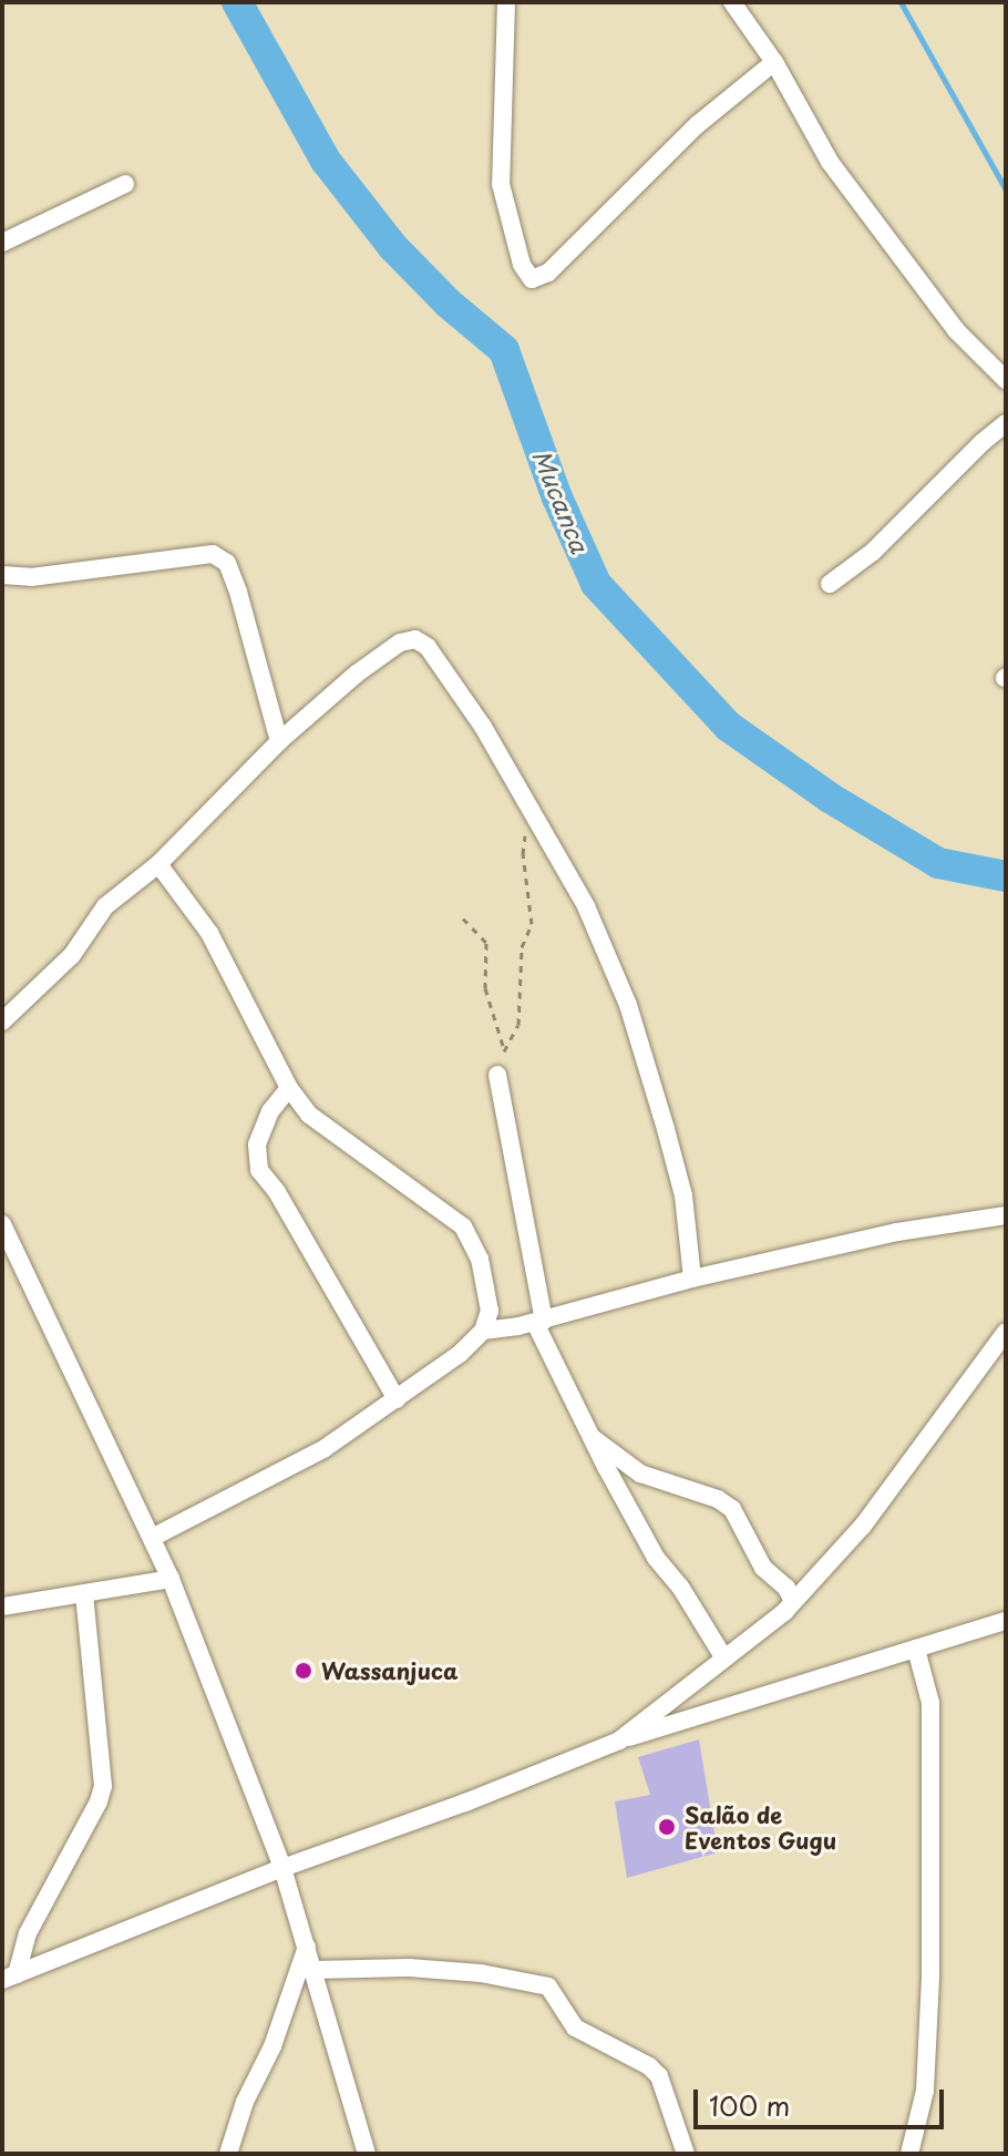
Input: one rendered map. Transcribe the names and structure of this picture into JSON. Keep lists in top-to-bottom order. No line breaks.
{"water":["Mucanca"],"places":["Wassanjuca","Salão de Eventos Gugu"],"scale_bar":"100 m"}
